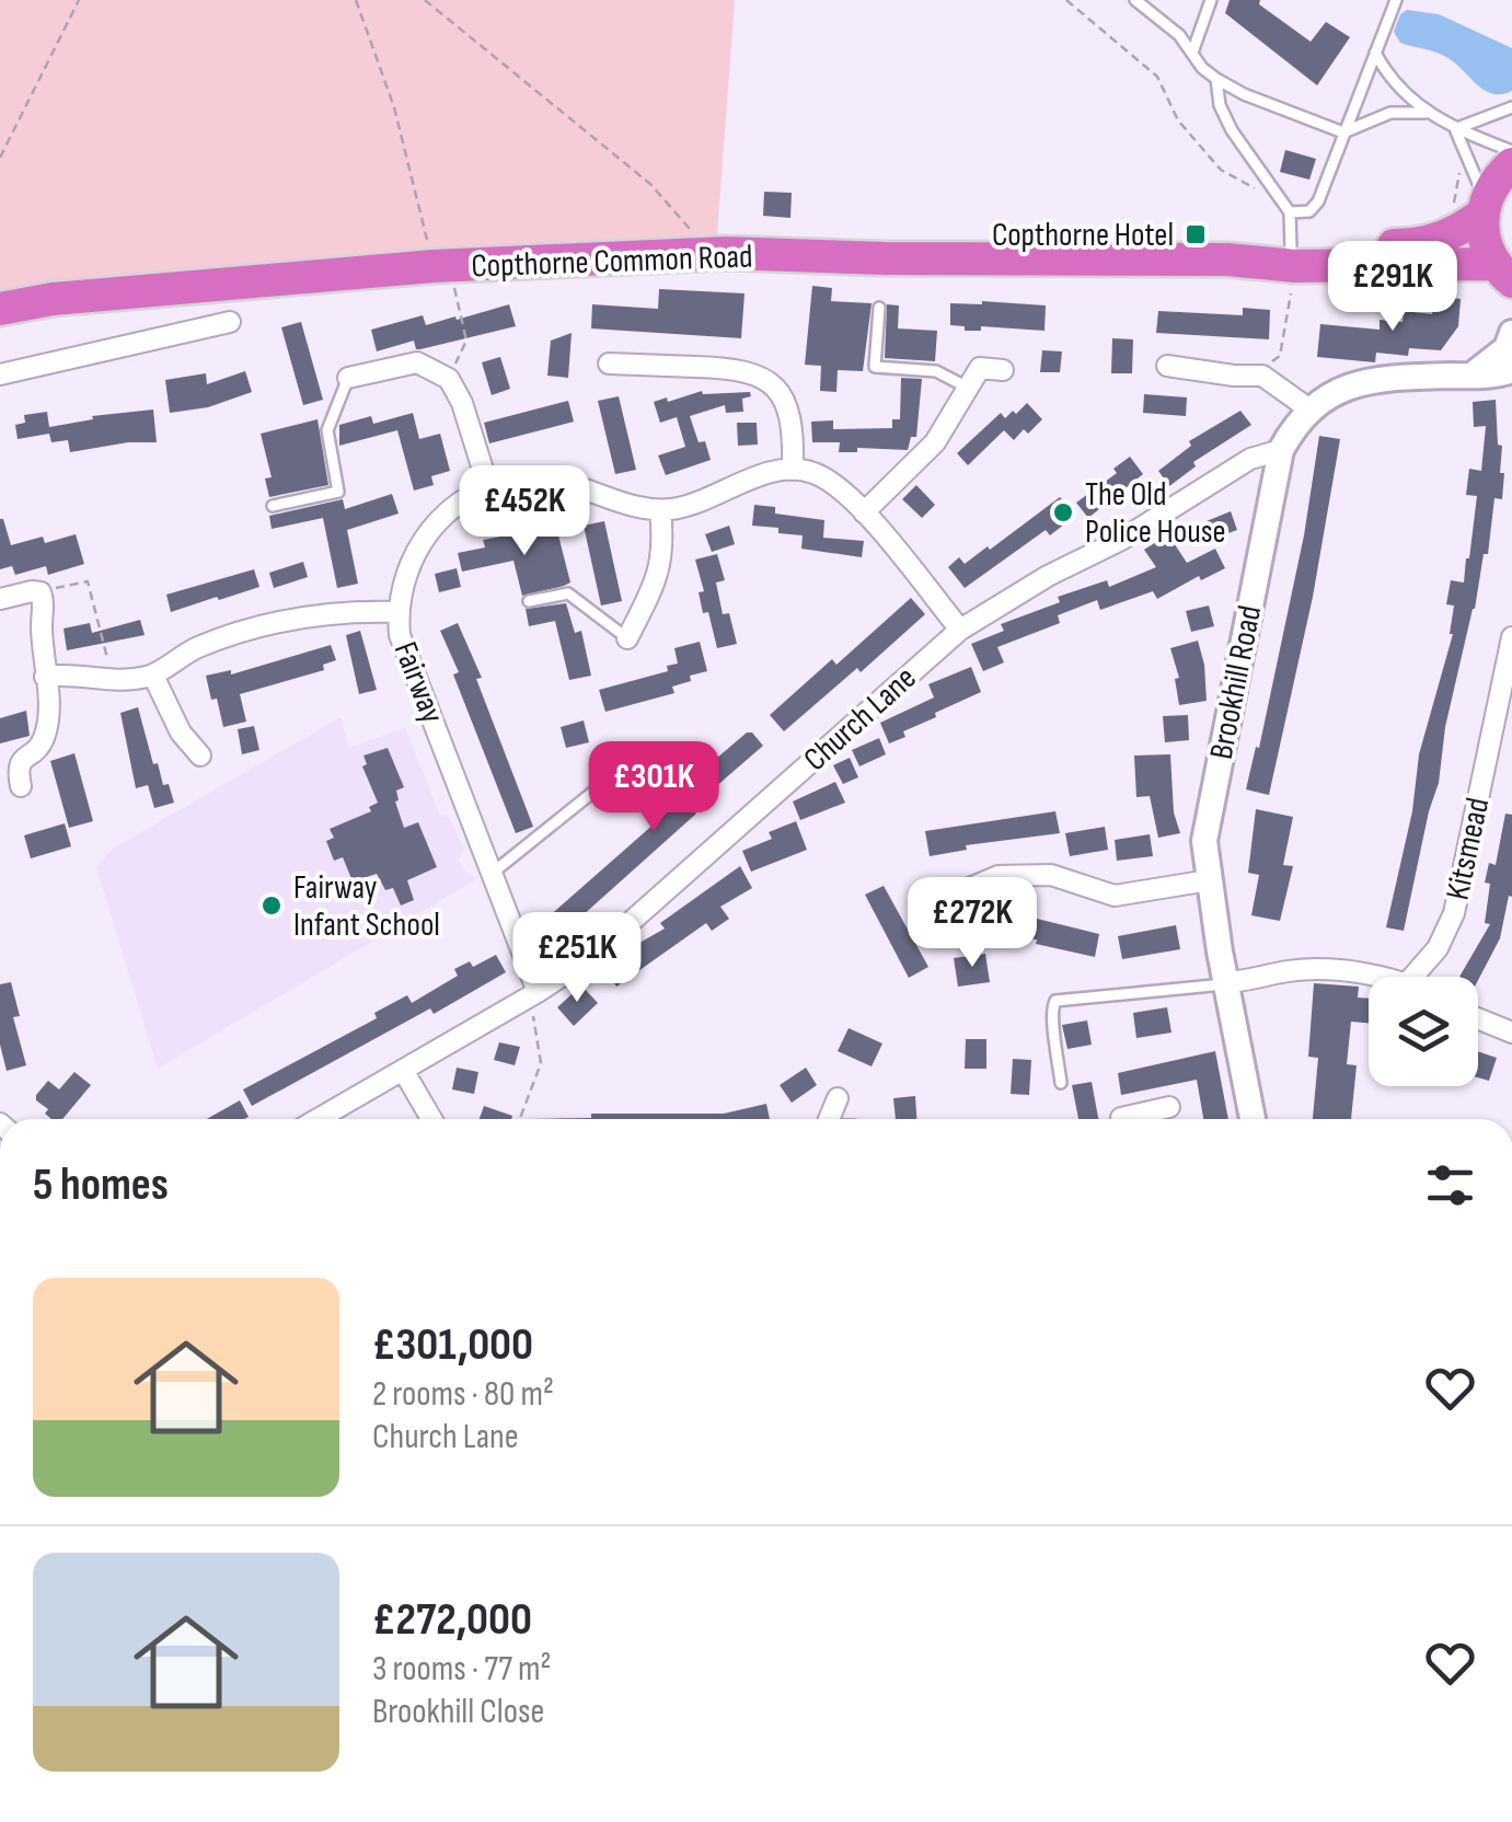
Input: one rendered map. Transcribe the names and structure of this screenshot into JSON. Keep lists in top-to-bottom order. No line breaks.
{"streets":{"highway":["Copthorne Common Road"],"street":["Fairway","Brookhill Road","Church Lane","Kitsmead"]},"crossings":[["Fairway","Church Lane"],["Brookhill Road","Church Lane"]],"places":{"transit":["Copthorne Hotel"],"other":["The Old Police House","Fairway Infant School"]},"page":{"price":["£291K","£452K","£301K","£272K","£251K"],"heading":"5 homes","list":[{"name":"£301,000","note":"2 rooms · 80 m² · Church Lane"},{"name":"£272,000","note":"3 rooms · 77 m² · Brookhill Close"}]}}
